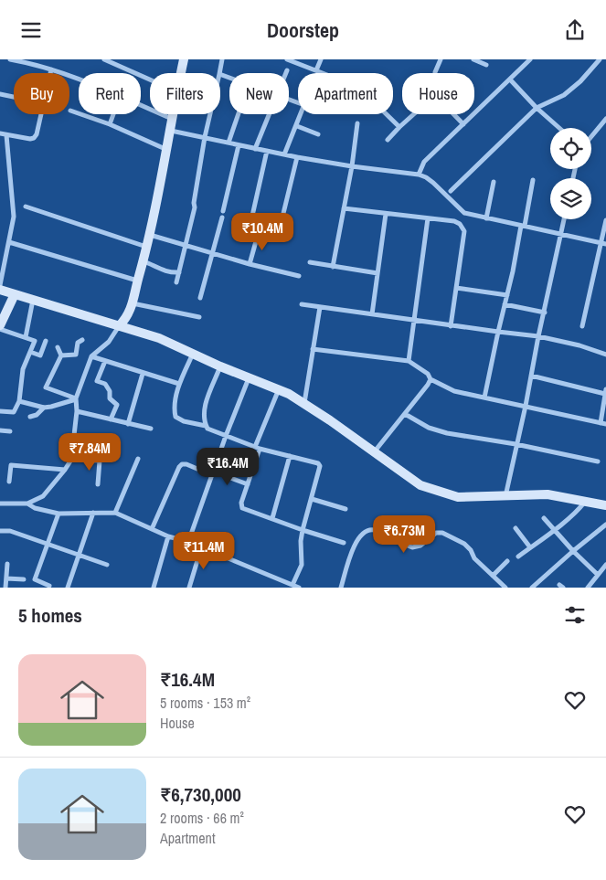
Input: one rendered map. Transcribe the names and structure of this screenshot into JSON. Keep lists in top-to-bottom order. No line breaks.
{"page":{"header":"Doorstep","chip":["Buy","Rent","Filters","New","Apartment","House"],"price":["₹10.4M","₹7.84M","₹16.4M","₹6.73M","₹11.4M"],"heading":"5 homes","list":[{"name":"₹16.4M","note":"5 rooms · 153 m² · House"},{"name":"₹6,730,000","note":"2 rooms · 66 m² · Apartment"}]}}
